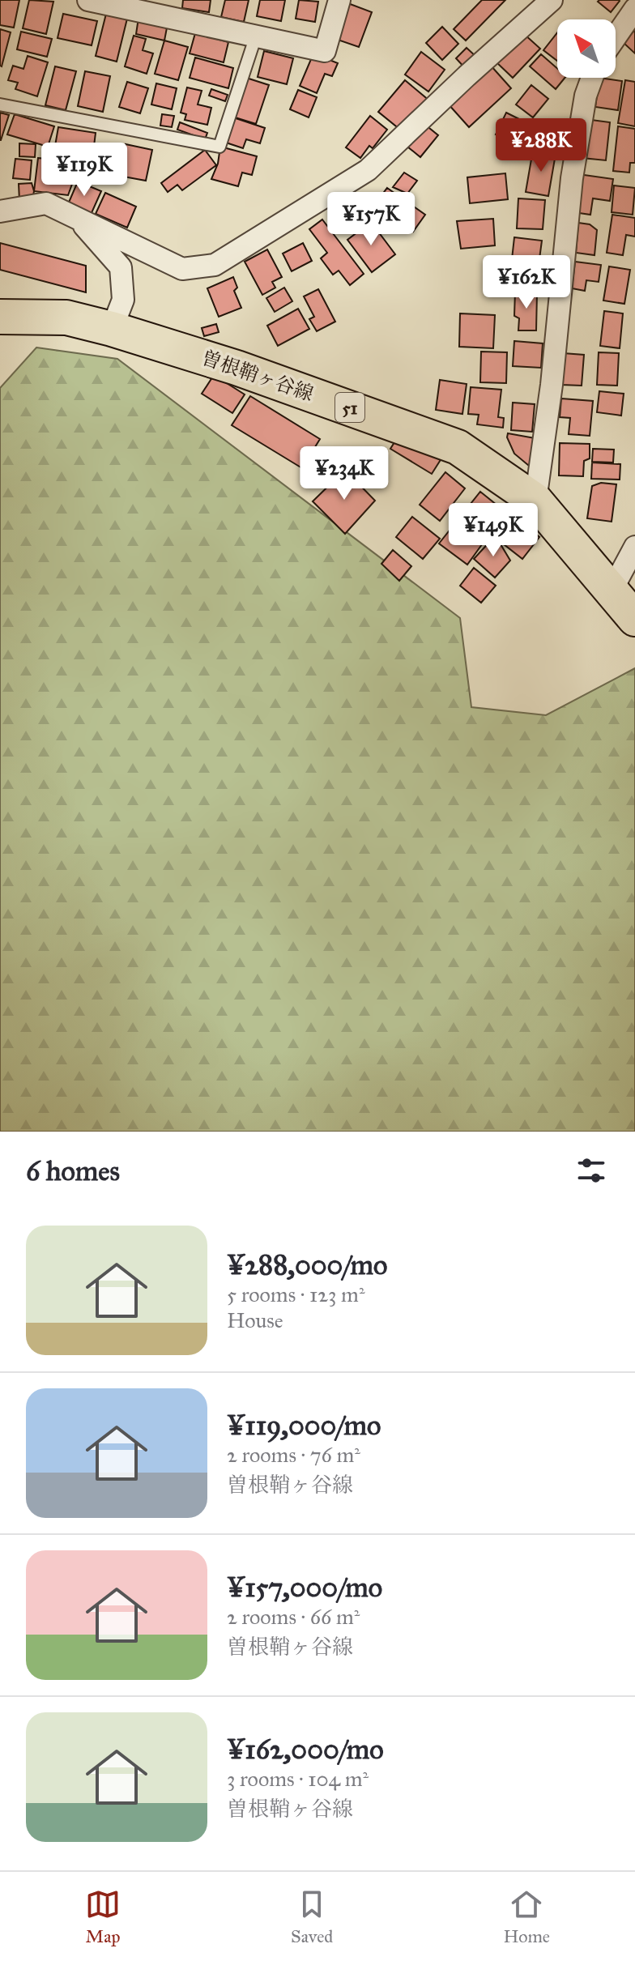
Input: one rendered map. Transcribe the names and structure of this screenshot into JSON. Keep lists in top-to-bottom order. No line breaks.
{"streets":{"main road":["曽根鞘ヶ谷線","51"]},"north":"top left","page":{"price":["¥288K","¥119K","¥157K","¥162K","¥234K","¥149K"],"heading":"6 homes","list":[{"name":"¥288,000/mo","note":"5 rooms · 123 m² · House"},{"name":"¥119,000/mo","note":"2 rooms · 76 m² · 曽根鞘ヶ谷線"},{"name":"¥157,000/mo","note":"2 rooms · 66 m² · 曽根鞘ヶ谷線"},{"name":"¥162,000/mo","note":"3 rooms · 104 m² · 曽根鞘ヶ谷線"}],"tabs":["Map","Saved","Home"]}}
